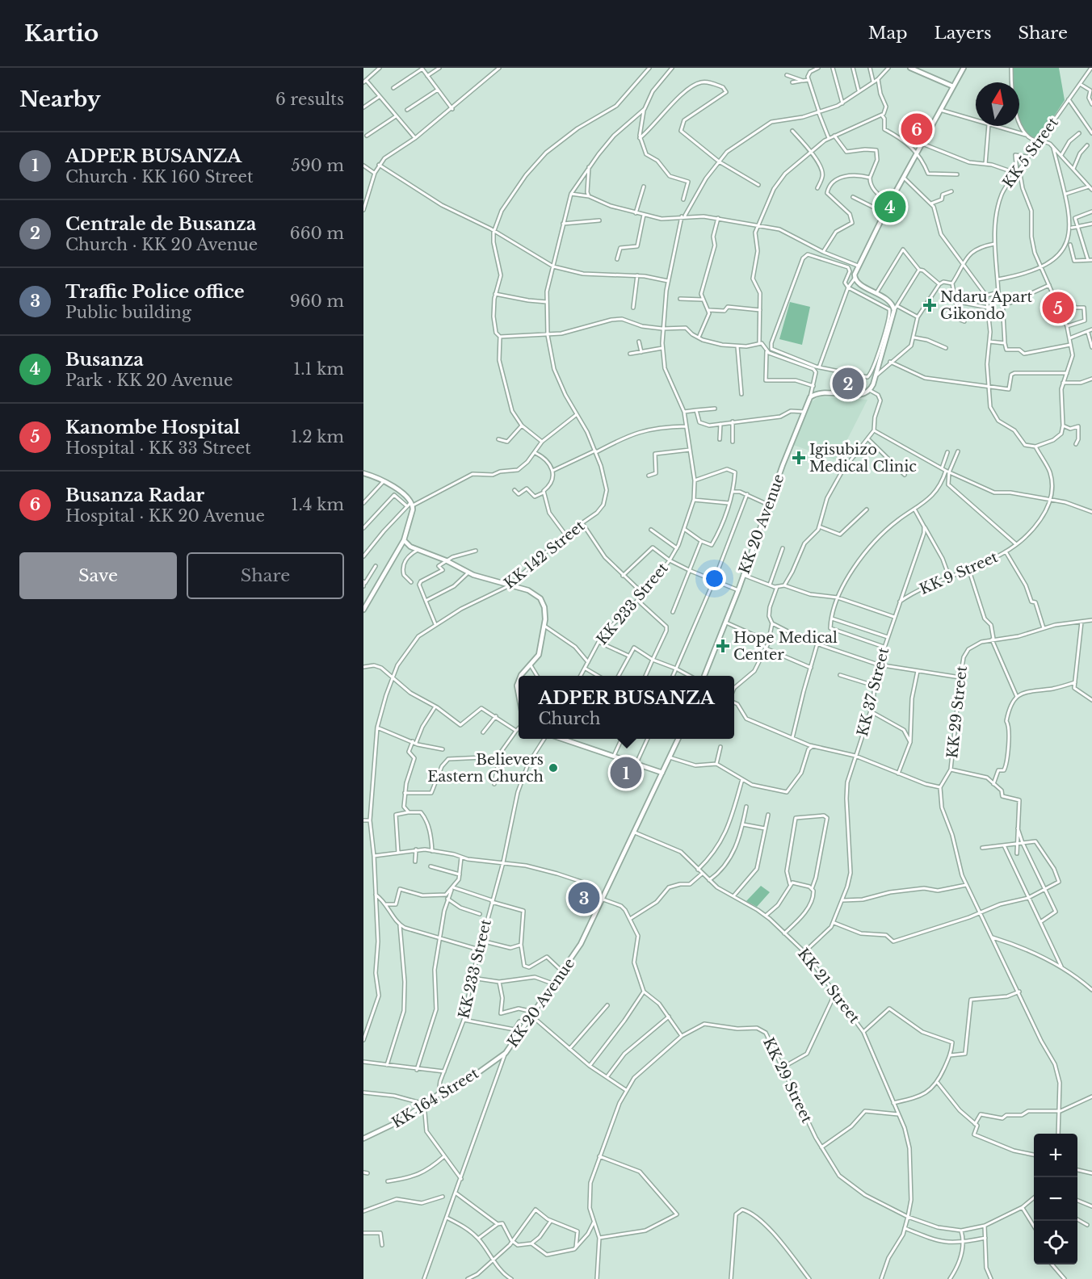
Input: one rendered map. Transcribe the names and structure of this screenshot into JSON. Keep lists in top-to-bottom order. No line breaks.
{"streets":{"main road":["KK 20 Avenue","KK 164 Street"],"street":["KK 5 Street","KK 142 Street","KK 9 Street","KK 233 Street","KK 37 Street","KK 29 Street","KK 21 Street"]},"crossings":[["KK 20 Avenue","KK 21 Street"],["KK 20 Avenue","KK 164 Street"],["KK 9 Street","KK 37 Street"],["KK 233 Street","KK 164 Street"],["KK 37 Street","KK 21 Street"],["KK 29 Street","KK 21 Street"]],"places":{"health":["Ndaru Apart Gikondo","Igisubizo Medical Clinic","Hope Medical Center"],"other":["Believers Eastern Church"]},"north":"top","page":{"header":"Kartio","nav":["Map","Layers","Share"],"heading":["Nearby","6 results"],"pins":["6","4","5","2","1","3"],"list":[{"mark":"1","name":"ADPER BUSANZA","note":"Church · KK 160 Street","value":"590 m"},{"mark":"2","name":"Centrale de Busanza","note":"Church · KK 20 Avenue","value":"660 m"},{"mark":"3","name":"Traffic Police office","note":"Public building","value":"960 m"},{"mark":"4","name":"Busanza","note":"Park · KK 20 Avenue","value":"1.1 km"},{"mark":"5","name":"Kanombe Hospital","note":"Hospital · KK 33 Street","value":"1.2 km"},{"mark":"6","name":"Busanza Radar","note":"Hospital · KK 20 Avenue","value":"1.4 km"}],"buttons":["Save","Share"],"popup":["ADPER BUSANZA","Church"],"map_buttons":["+","−"]}}
